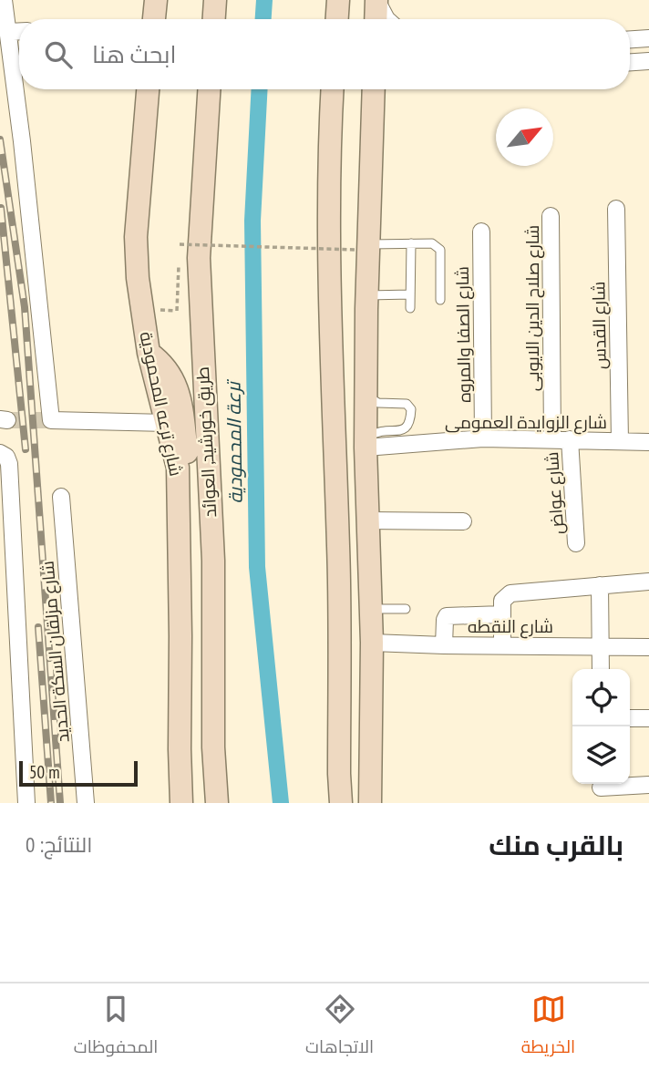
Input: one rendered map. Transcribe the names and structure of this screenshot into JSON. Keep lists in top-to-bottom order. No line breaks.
{"streets":{"main road":["شارع ترعه المحمودية","طريق خورشيد, العوائد"],"street":["شارع صلاح الدين الايوبى","شارع القدس","شارع الصفا والمروه","شارع الزوايدة العمومى","شارع عواض","شارع النقطه","شارع مزلقان السكة الحديد"]},"crossings":[["شارع صلاح الدين الايوبى","شارع الزوايدة العمومى"],["شارع القدس","شارع الزوايدة العمومى"],["شارع الصفا والمروه","شارع الزوايدة العمومى"],["شارع الزوايدة العمومى","شارع عواض"]],"water":["ترعة المحمودية"],"scale_bar":"50 m","north":"top right","page":{"search":"ابحث هنا","scale":"50 m","heading":["بالقرب منك","النتائج: 0"],"nav":["الخريطة","الاتجاهات","المحفوظات"]}}
